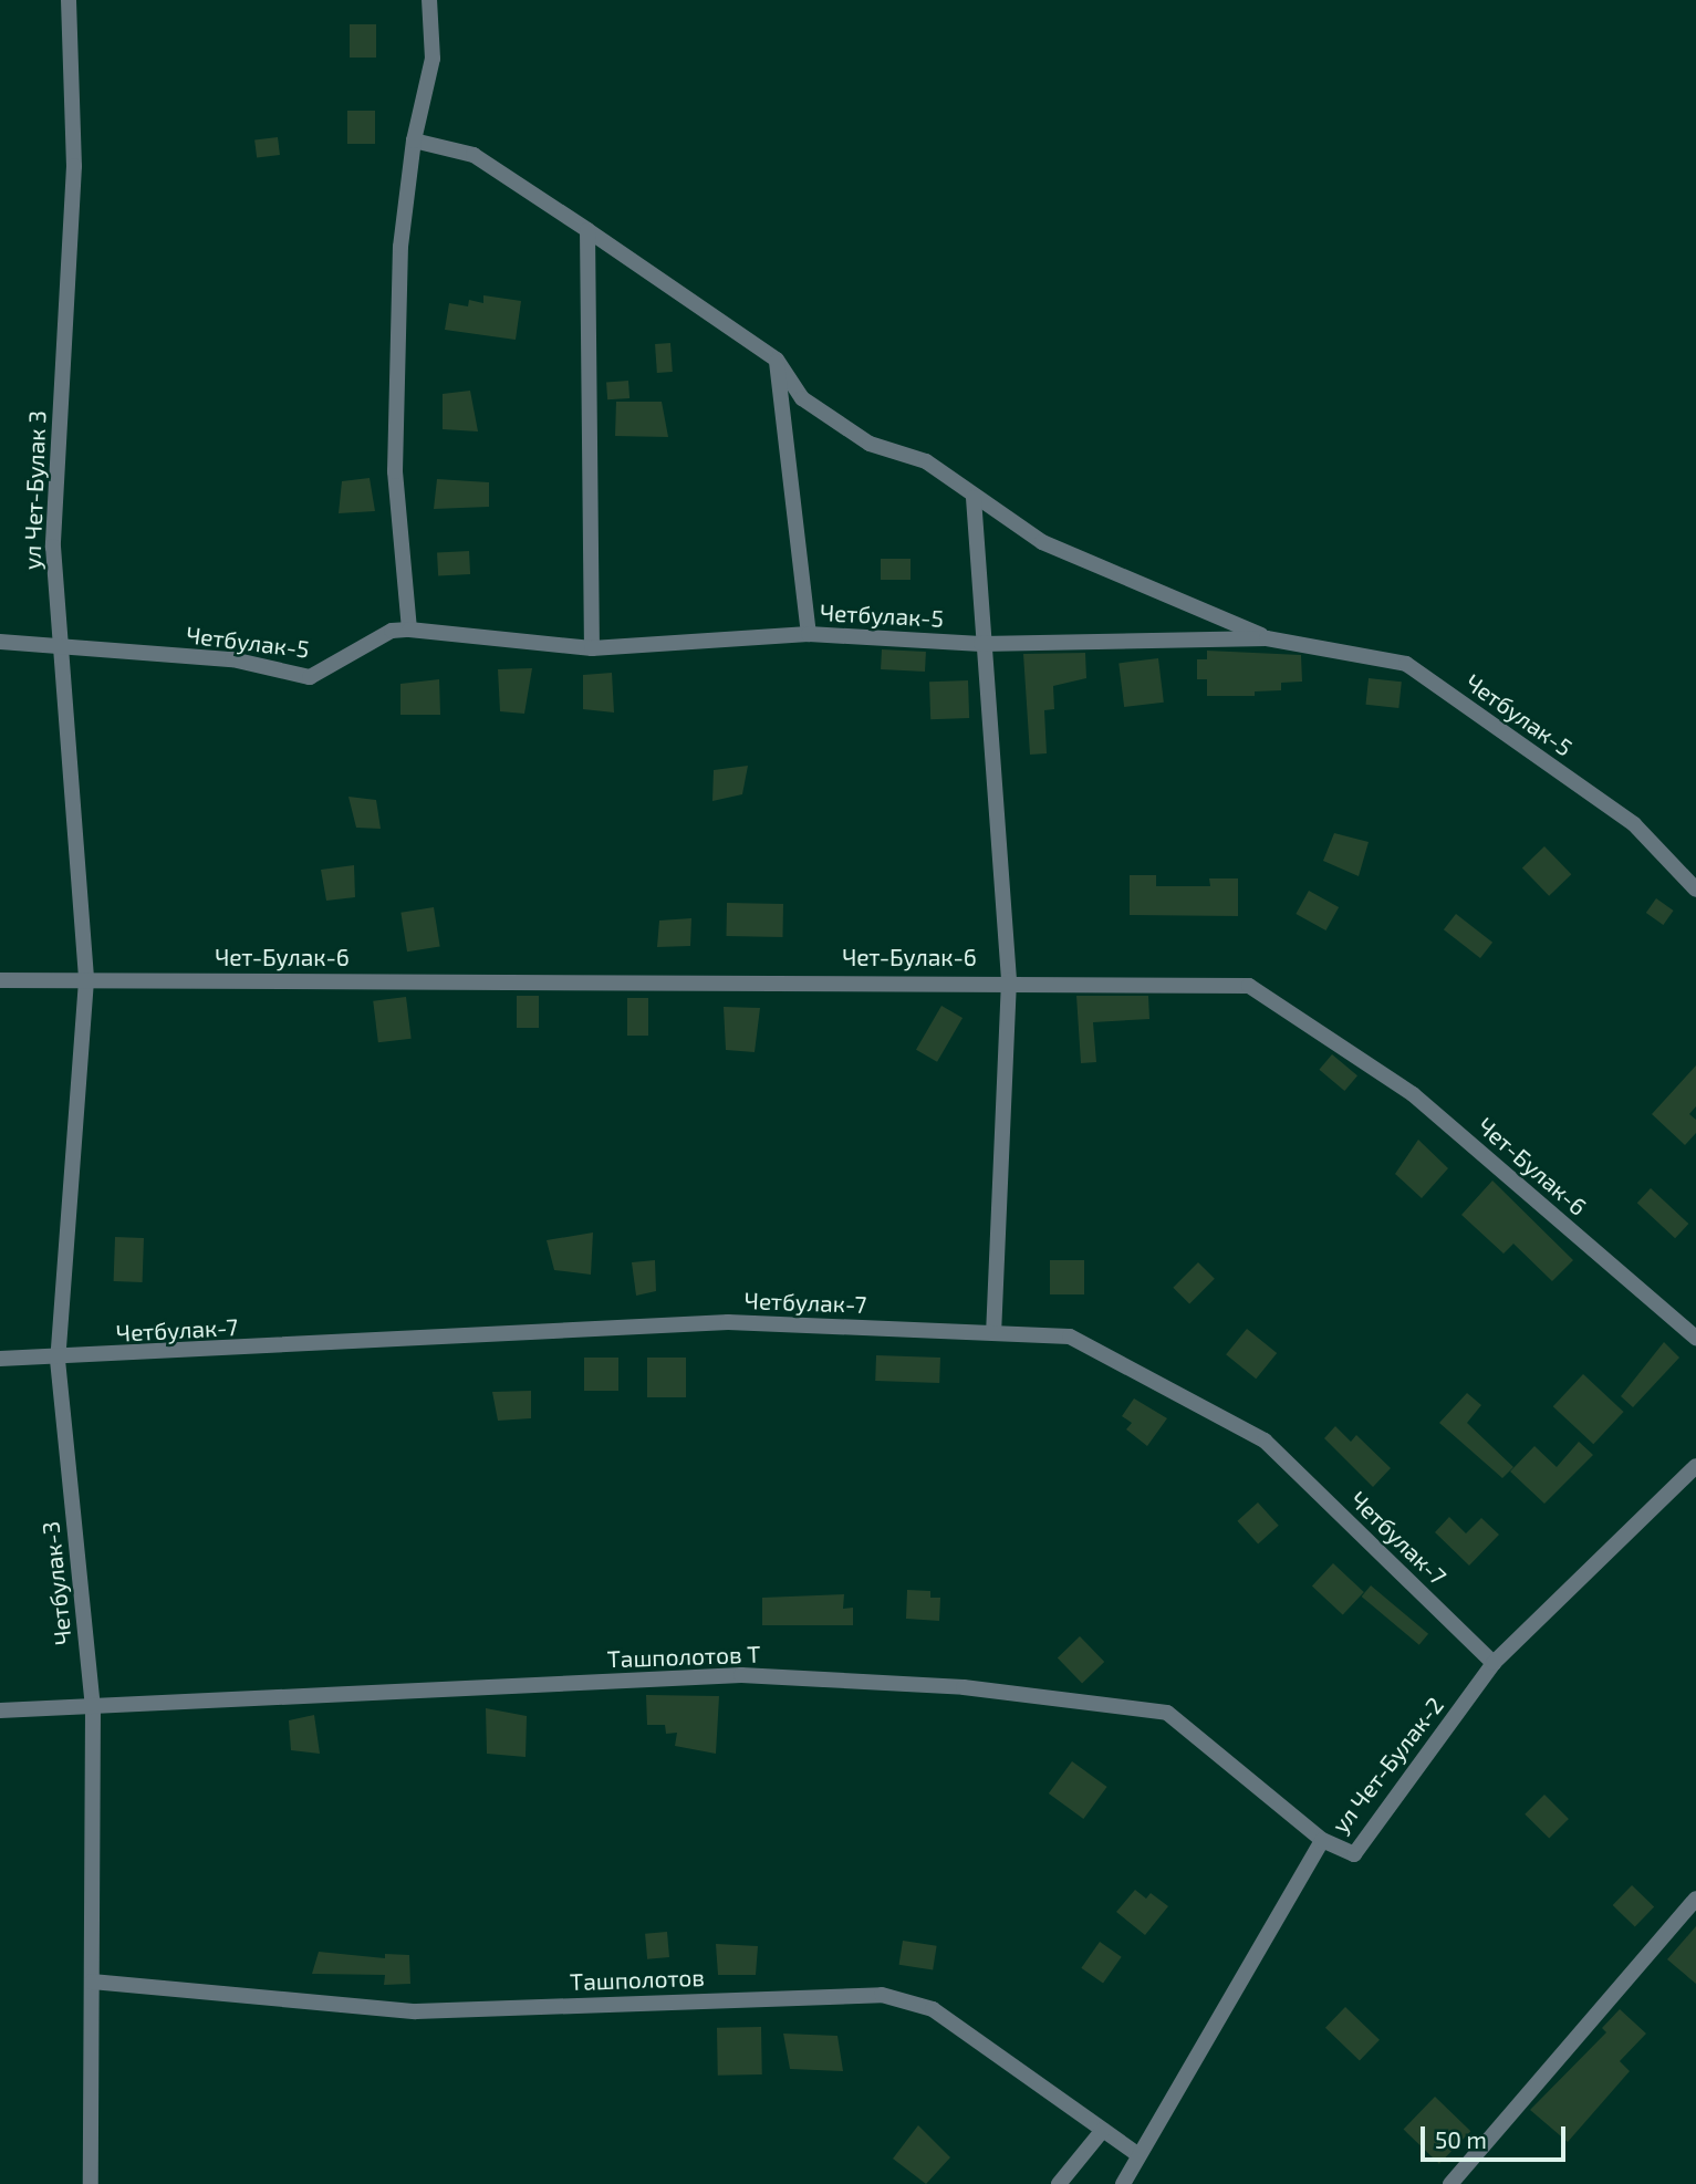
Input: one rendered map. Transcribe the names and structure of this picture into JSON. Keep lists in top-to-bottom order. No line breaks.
{"streets":{"street":["ул Чет-Булак 3","Четбулак-5","Чет-Булак-6","Четбулак-7","Четбулак-3","Ташполотов Т","ул Чет-Булак-2","Ташполотов"]},"crossings":[["ул Чет-Булак 3","Четбулак-5"],["ул Чет-Булак 3","Чет-Булак-6"],["ул Чет-Булак 3","Четбулак-3"],["Чет-Булак-6","Четбулак-3"],["Четбулак-7","Четбулак-3"],["Четбулак-7","ул Чет-Булак-2"],["Четбулак-3","Ташполотов Т"],["Четбулак-3","Ташполотов"],["Ташполотов Т","ул Чет-Булак-2"],["ул Чет-Булак-2","Ташполотов"]],"scale_bar":"50 m"}
